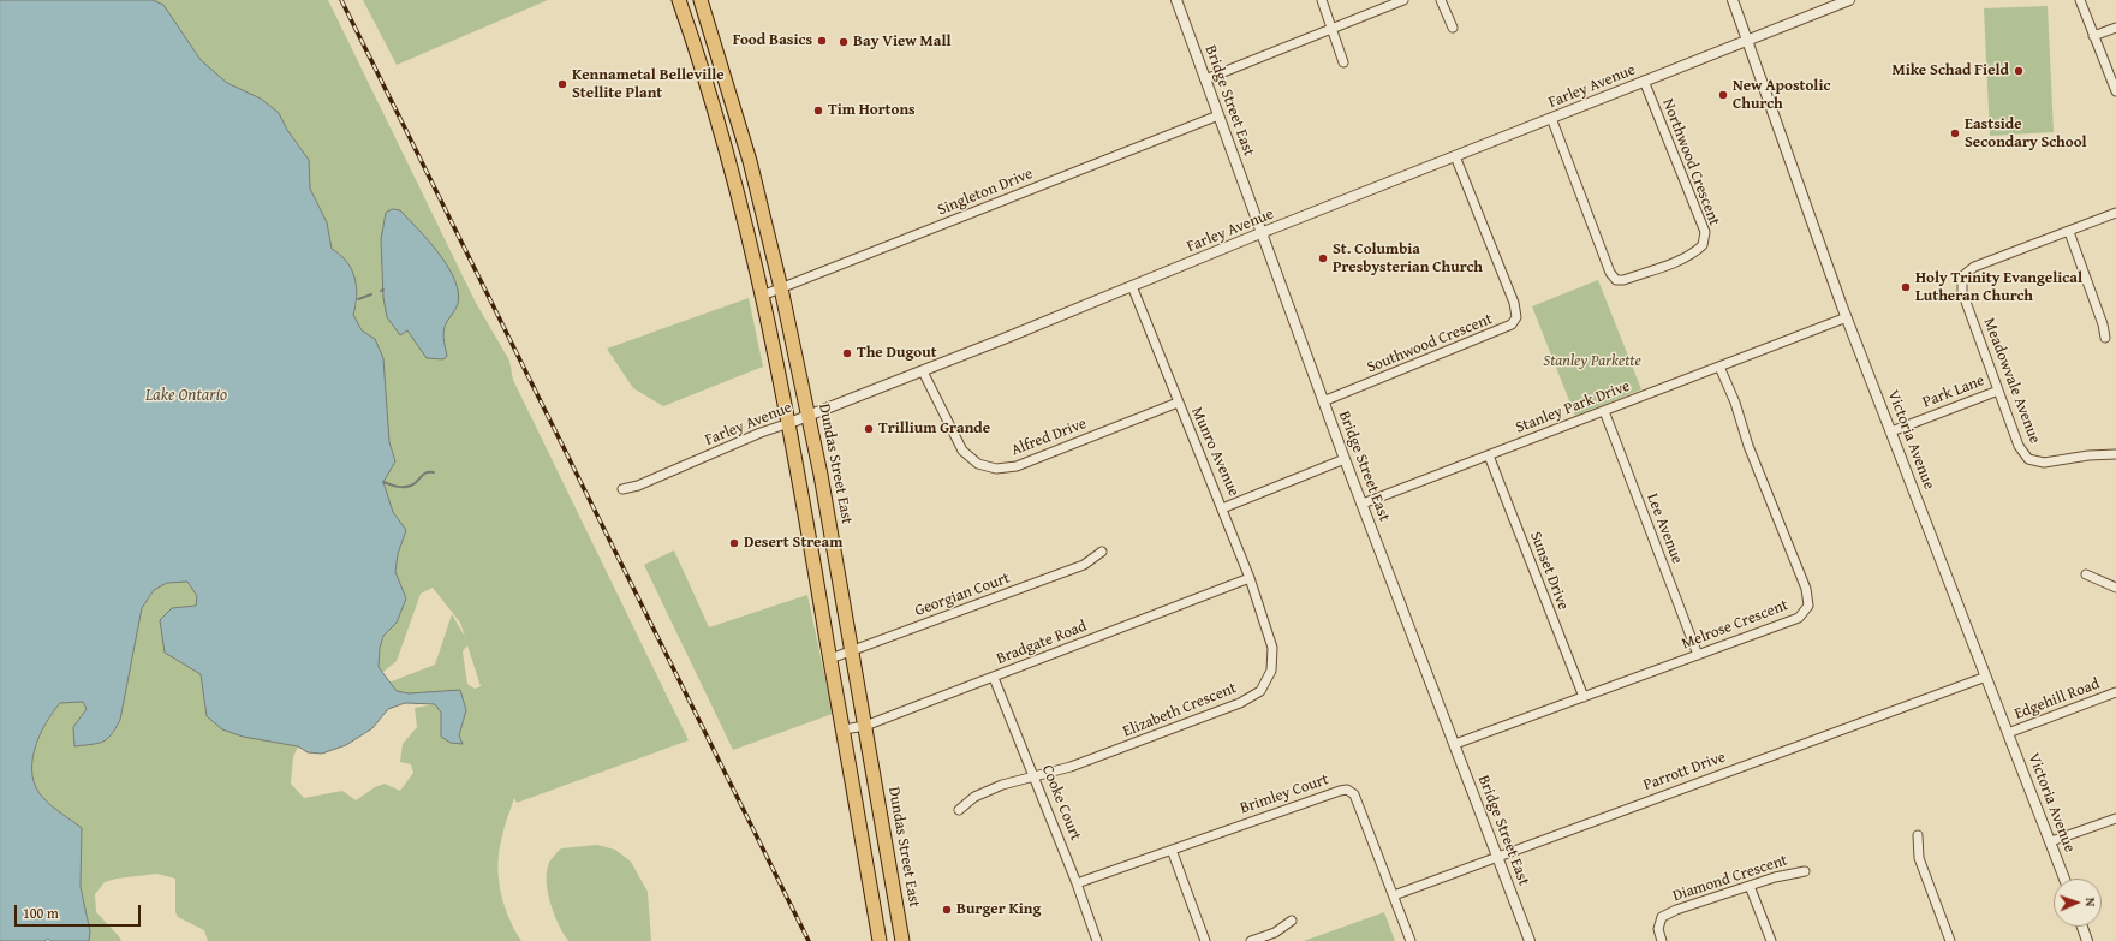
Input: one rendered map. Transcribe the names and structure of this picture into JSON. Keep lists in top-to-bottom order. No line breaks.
{"streets":{"main road":["Dundas Street East"],"street":["Farley Avenue","Bridge Street East","Northwood Crescent","Singleton Drive","Southwood Crescent","Meadowvale Avenue","Park Lane","Stanley Park Drive","Alfred Drive","Victoria Avenue","Munro Avenue","Lee Avenue","Sunset Drive","Georgian Court","Melrose Crescent","Bradgate Road","Edgehill Road","Elizabeth Crescent","Parrott Drive","Brimley Court","Cooke Court","Diamond Crescent"]},"crossings":[["Farley Avenue","Bridge Street East"],["Farley Avenue","Northwood Crescent"],["Farley Avenue","Southwood Crescent"],["Farley Avenue","Alfred Drive"],["Farley Avenue","Victoria Avenue"],["Farley Avenue","Munro Avenue"],["Farley Avenue","Dundas Street East"],["Bridge Street East","Singleton Drive"],["Bridge Street East","Southwood Crescent"],["Bridge Street East","Stanley Park Drive"],["Bridge Street East","Munro Avenue"],["Bridge Street East","Melrose Crescent"],["Bridge Street East","Parrott Drive"],["Singleton Drive","Dundas Street East"],["Meadowvale Avenue","Park Lane"],["Park Lane","Victoria Avenue"],["Stanley Park Drive","Victoria Avenue"],["Stanley Park Drive","Lee Avenue"],["Stanley Park Drive","Sunset Drive"],["Stanley Park Drive","Melrose Crescent"],["Alfred Drive","Munro Avenue"],["Victoria Avenue","Edgehill Road"],["Victoria Avenue","Parrott Drive"],["Munro Avenue","Elizabeth Crescent"],["Dundas Street East","Georgian Court"],["Dundas Street East","Bradgate Road"],["Lee Avenue","Melrose Crescent"],["Sunset Drive","Melrose Crescent"],["Bradgate Road","Elizabeth Crescent"],["Bradgate Road","Cooke Court"],["Elizabeth Crescent","Cooke Court"],["Parrott Drive","Brimley Court"],["Brimley Court","Cooke Court"]],"water":["Lake Ontario"],"parks":["Stanley Parkette"],"places":["Food Basics","Bay View Mall","Mike Schad Field","Kennametal Belleville Stellite Plant","New Apostolic Church","Tim Hortons","Eastside Secondary School","St. Columbia Presbysterian Church","Holy Trinity Evangelical Lutheran Church","The Dugout","Trillium Grande","Desert Stream","Burger King"],"scale_bar":"100 m","north":"right"}
